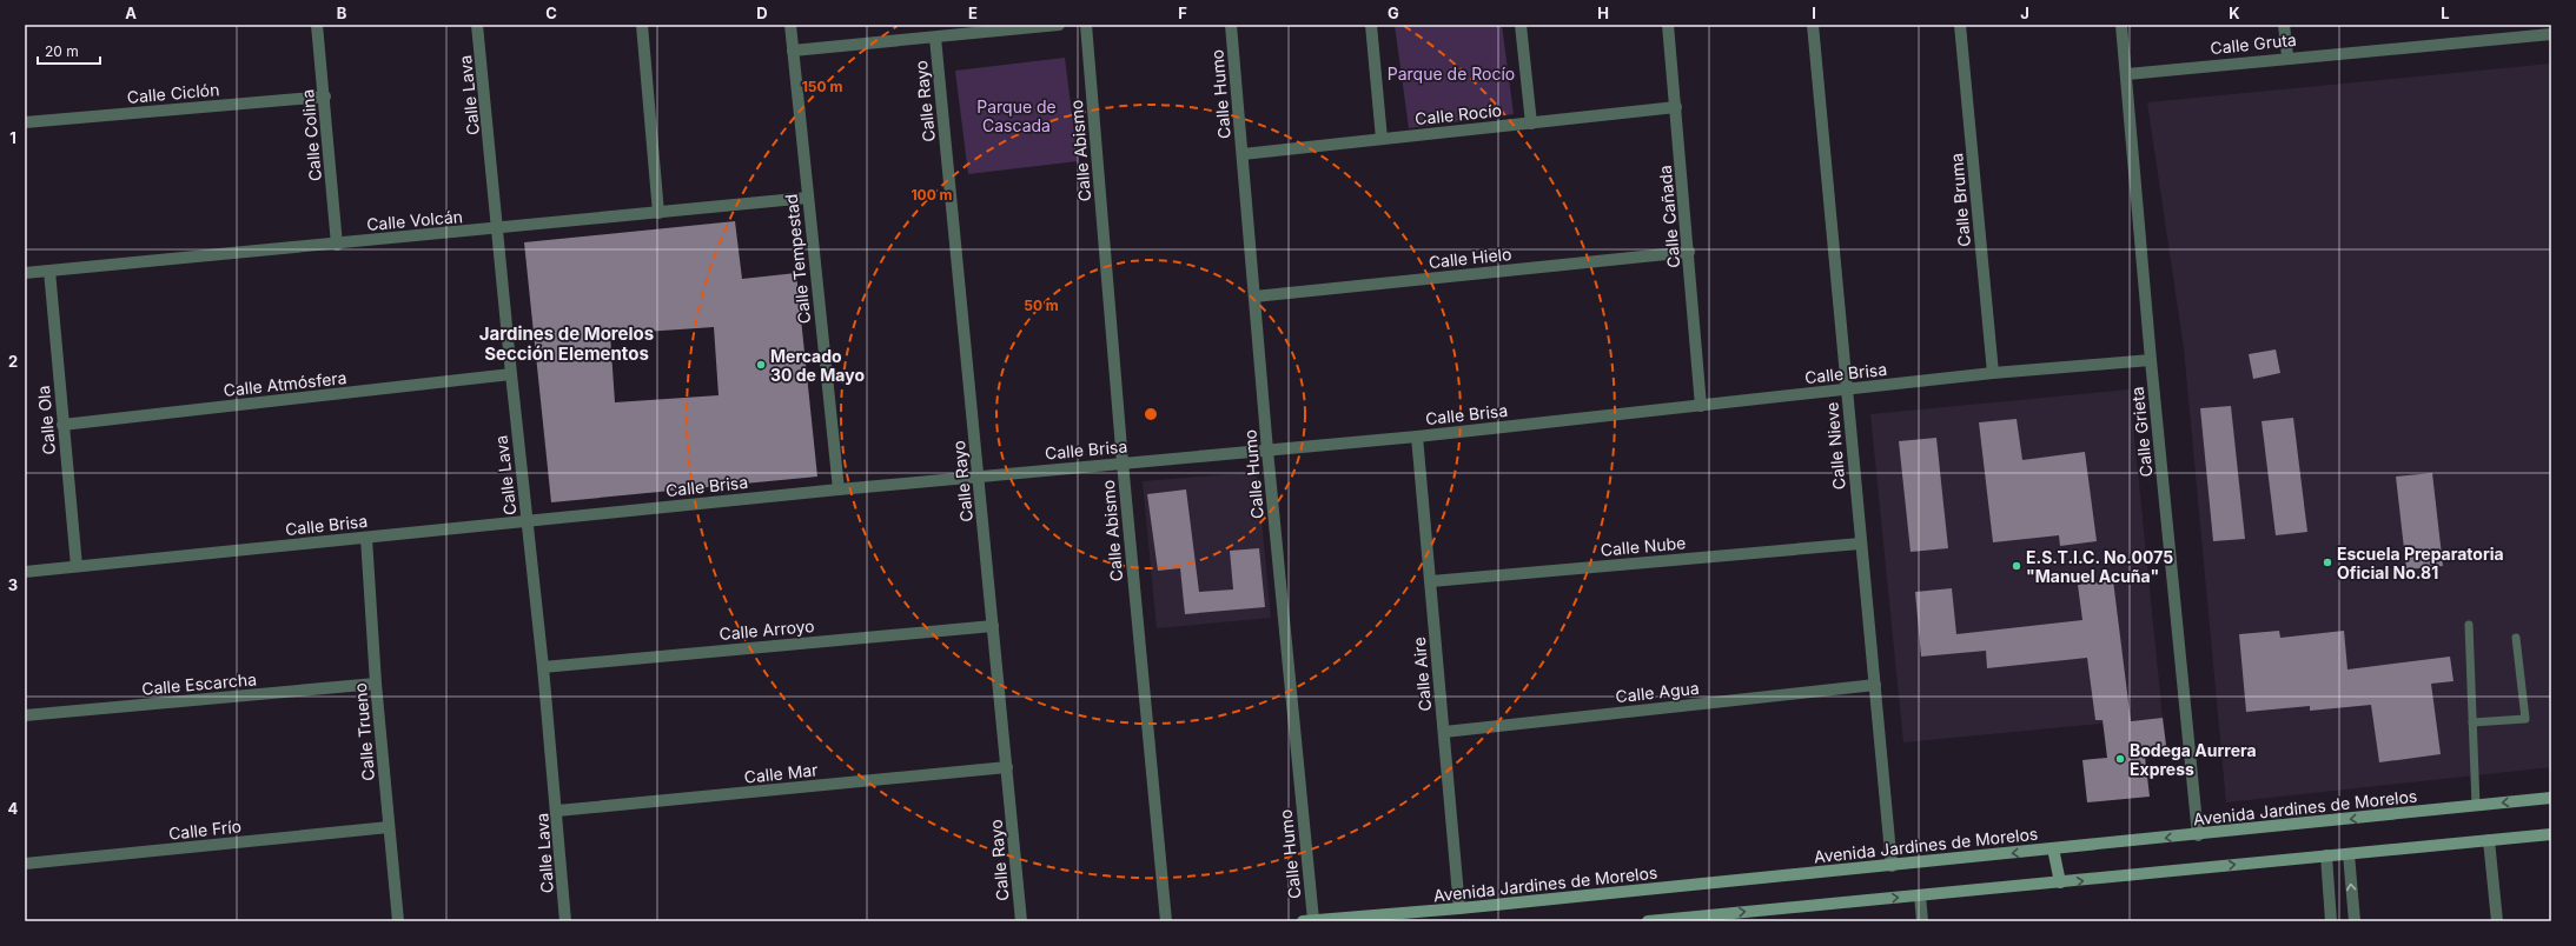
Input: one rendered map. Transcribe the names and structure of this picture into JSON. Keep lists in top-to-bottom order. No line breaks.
{"streets":{"main road":["Avenida Jardines de Morelos"],"street":["Calle Gruta","Calle Ciclón","Calle Humo","Calle Lava","Calle Rayo","Calle Rocío","Calle Colina","Calle Abismo","Calle Bruma","Calle Cañada","Calle Volcán","Calle Hielo","Calle Tempestad","Calle Brisa","Calle Atmósfera","Calle Ola","Calle Grieta","Calle Nieve","Calle Nube","Calle Arroyo","Calle Aire","Calle Escarcha","Calle Agua","Calle Trueno","Calle Mar","Calle Frío"]},"crossings":[["Calle Gruta","Calle Grieta"],["Calle Ciclón","Calle Colina"],["Calle Humo","Calle Rocío"],["Calle Humo","Calle Hielo"],["Calle Humo","Calle Brisa"],["Calle Humo","Avenida Jardines de Morelos"],["Calle Lava","Calle Volcán"],["Calle Lava","Calle Brisa"],["Calle Lava","Calle Atmósfera"],["Calle Lava","Calle Arroyo"],["Calle Lava","Calle Mar"],["Calle Rayo","Calle Brisa"],["Calle Rayo","Calle Arroyo"],["Calle Rayo","Calle Mar"],["Calle Rocío","Calle Cañada"],["Calle Colina","Calle Volcán"],["Calle Abismo","Calle Brisa"],["Calle Bruma","Calle Brisa"],["Calle Cañada","Calle Hielo"],["Calle Cañada","Calle Brisa"],["Calle Volcán","Calle Tempestad"],["Calle Volcán","Calle Ola"],["Calle Tempestad","Calle Brisa"],["Calle Brisa","Calle Ola"],["Calle Brisa","Calle Grieta"],["Calle Brisa","Calle Nieve"],["Calle Brisa","Calle Aire"],["Calle Brisa","Calle Trueno"],["Calle Atmósfera","Calle Ola"],["Calle Grieta","Avenida Jardines de Morelos"],["Calle Nieve","Calle Nube"],["Calle Nieve","Calle Agua"],["Calle Nieve","Avenida Jardines de Morelos"],["Calle Nube","Calle Aire"],["Calle Aire","Calle Agua"],["Calle Aire","Avenida Jardines de Morelos"],["Calle Escarcha","Calle Trueno"],["Calle Trueno","Calle Frío"]],"districts":["Jardines de Morelos Sección Elementos"],"parks":["Parque de Rocío","Parque de Cascada"],"places":["Mercado 30 de Mayo","Escuela Preparatoria Oficial No.81","E.S.T.I.C. No.0075 \"Manuel Acuña\"","Bodega Aurrera Express"],"scale_bar":"20 m","grid":{"columns":["A","B","C","D","E","F","G","H","I","J","K","L"],"rows":["1","2","3","4"]},"rings":["150 m","100 m","50 m"]}
